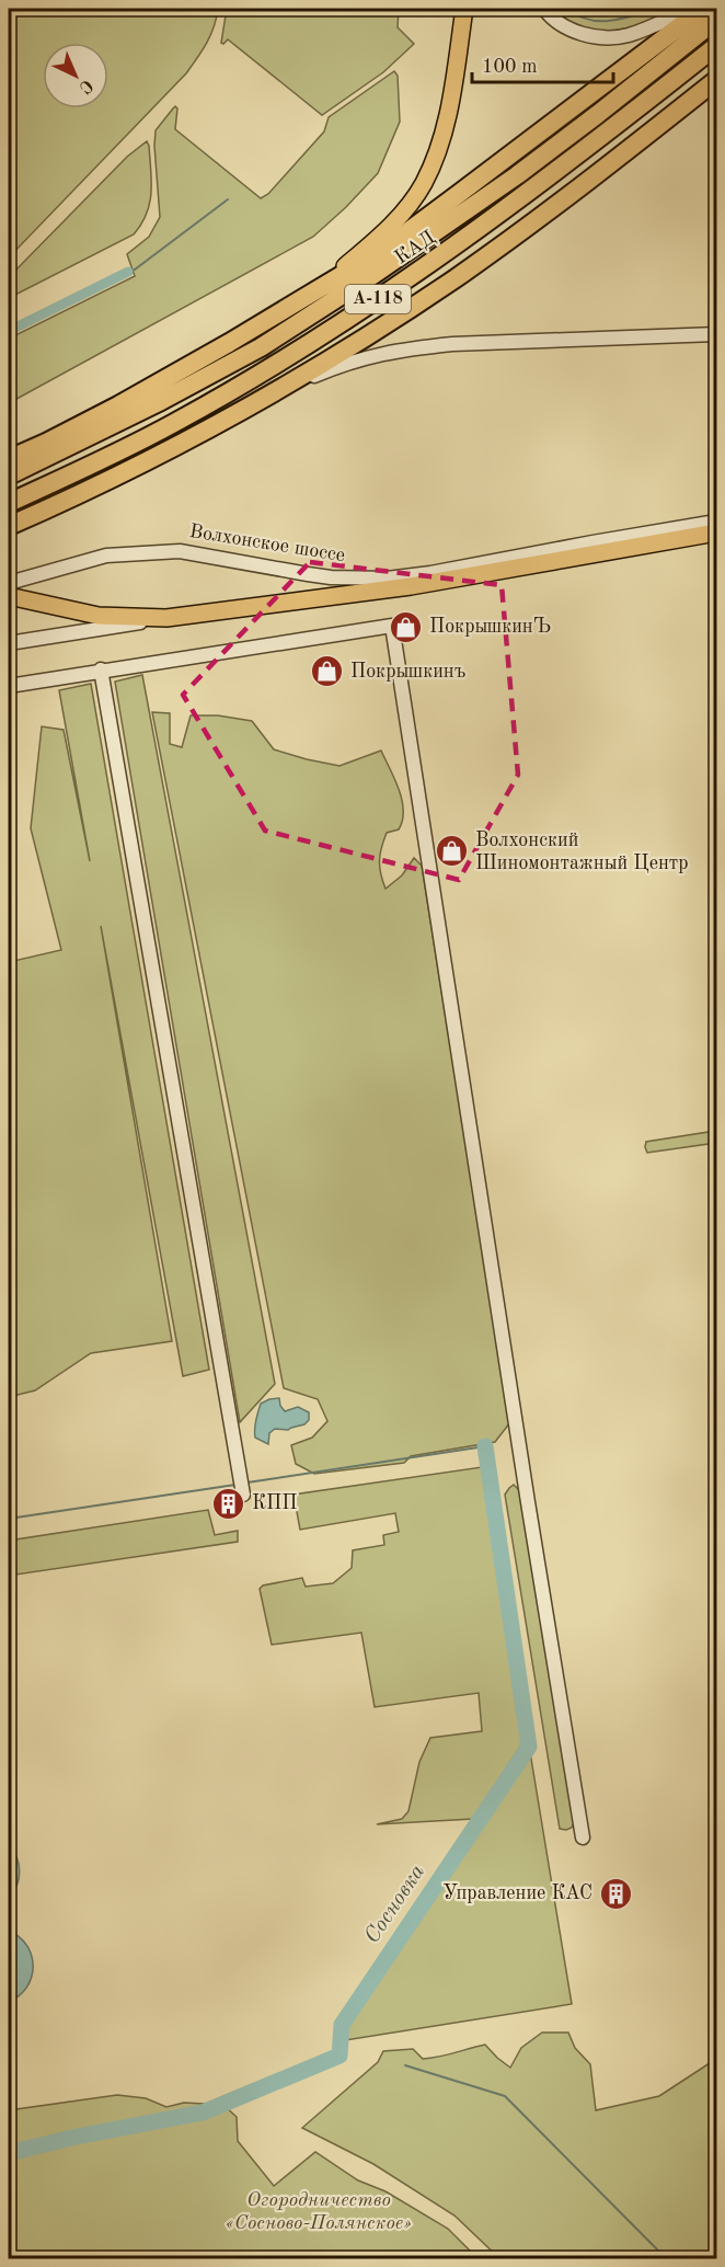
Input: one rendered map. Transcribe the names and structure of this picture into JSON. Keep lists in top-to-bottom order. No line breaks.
{"streets":{"highway":["КАД","А-118"],"main road":["Волхонское шоссе"]},"water":["Сосновка"],"parks":["Огородничество «Сосново-Полянское»"],"places":{"shop":["ПокрышкинЪ","Покрышкинъ","Волхонский Шиномонтажный Центр"],"building":["КПП","Управление КАС"]},"scale_bar":"100 m","north":"bottom right"}
